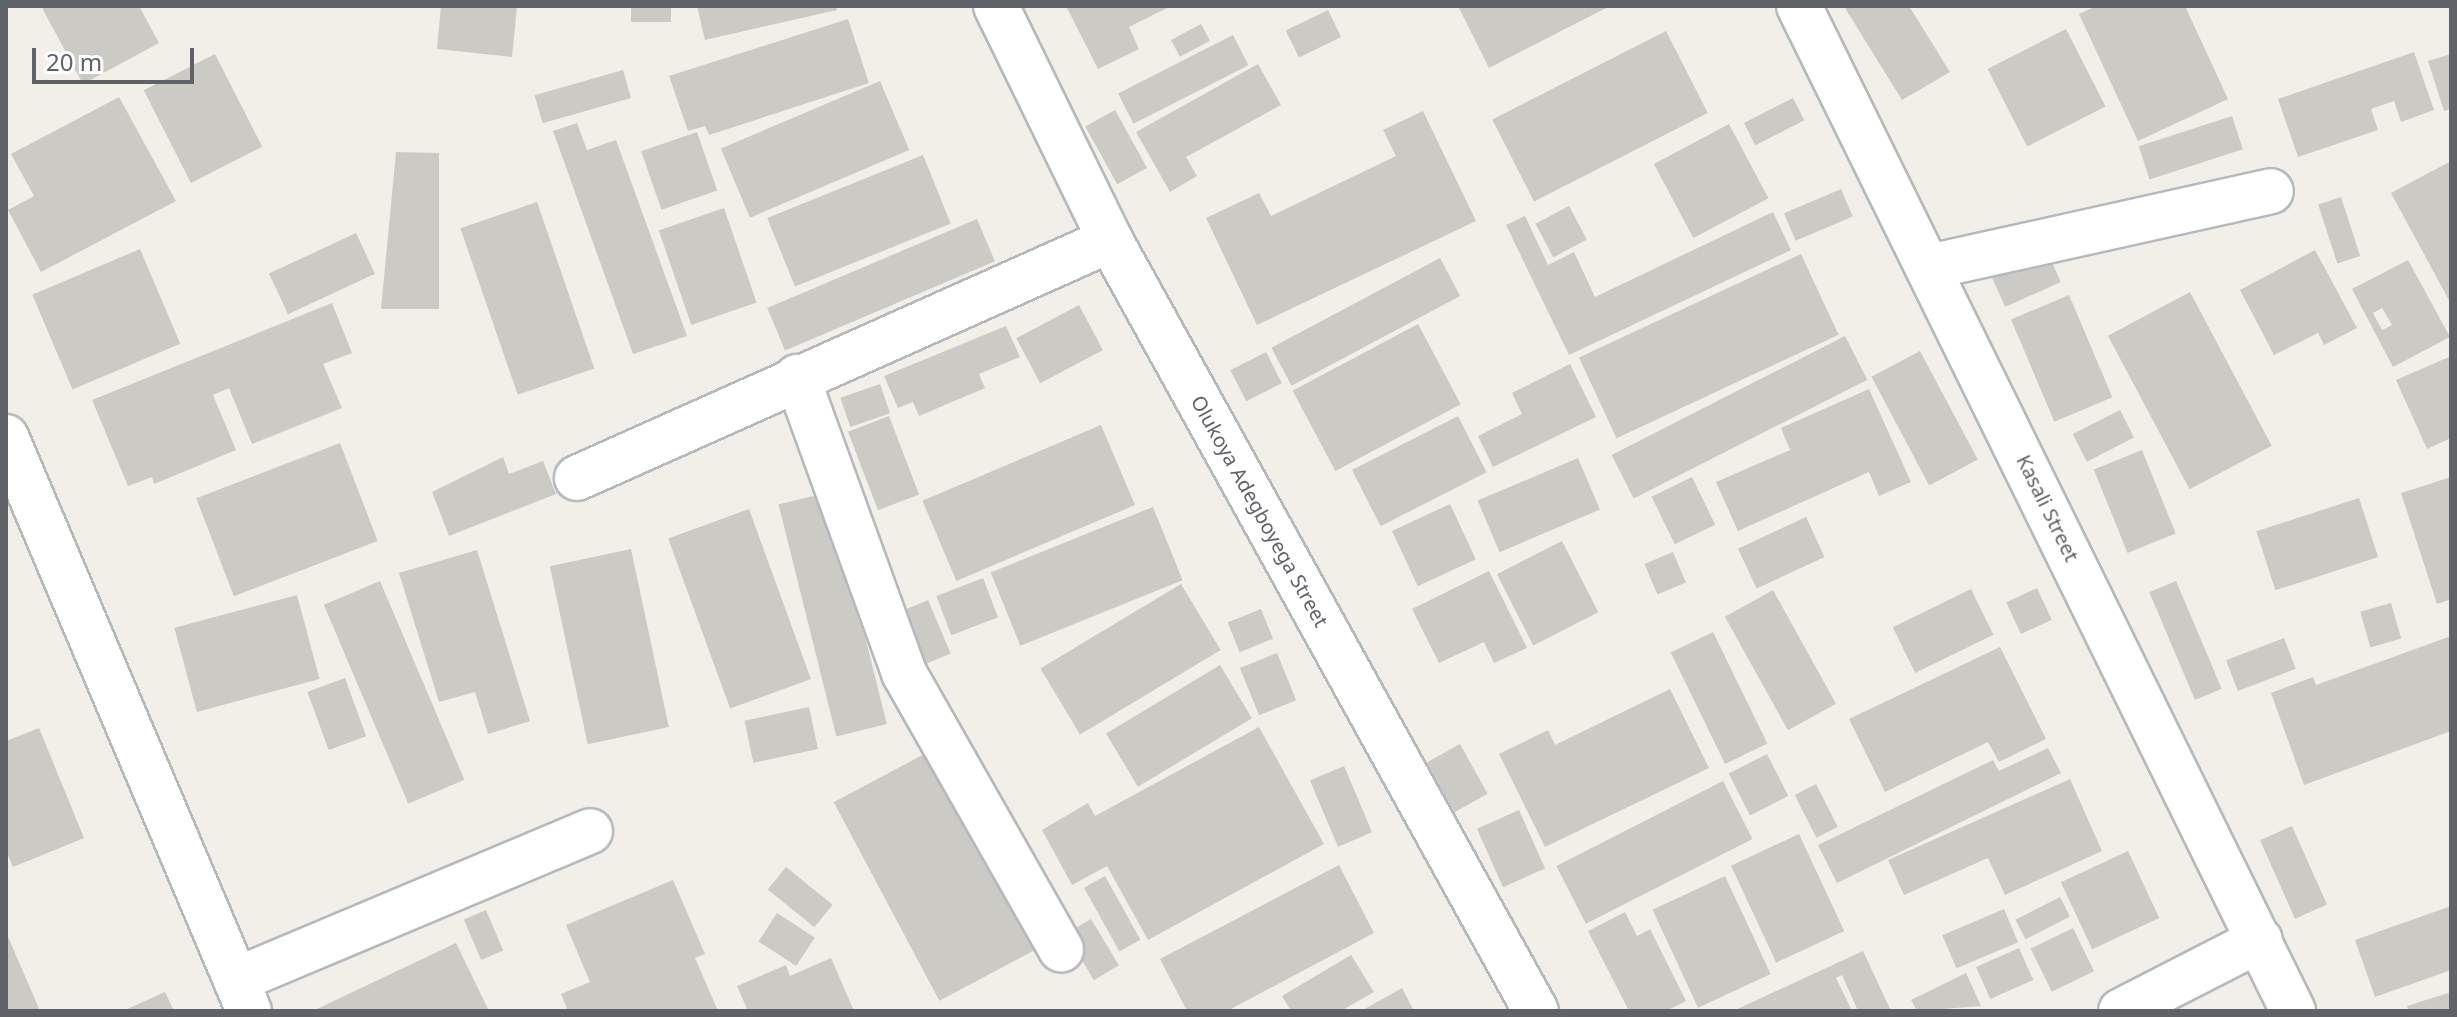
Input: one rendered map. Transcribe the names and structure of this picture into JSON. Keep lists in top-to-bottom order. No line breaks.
{"streets":{"street":["Kasali Street","Olukoya Adegboyega Street"]},"scale_bar":"20 m"}
